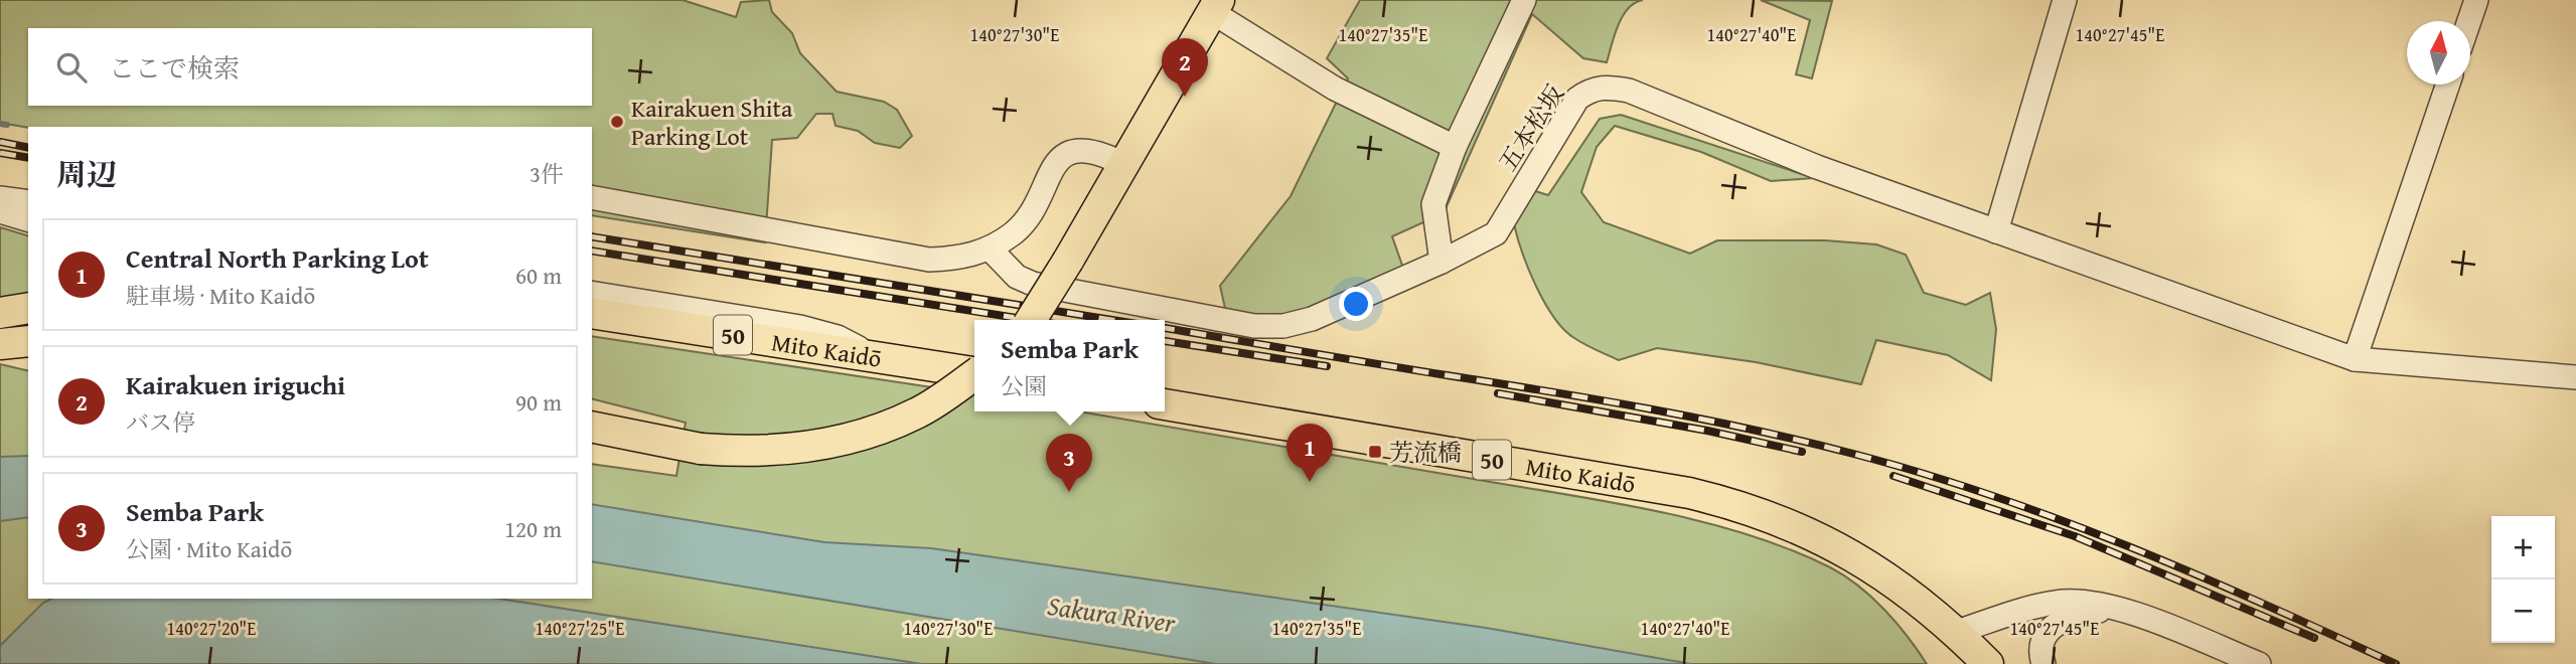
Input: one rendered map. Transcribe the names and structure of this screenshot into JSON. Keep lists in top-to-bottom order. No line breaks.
{"streets":{"main road":["50","Mito Kaidō"],"street":["五本松坂"]},"water":["Sakura River"],"places":{"other":["Kairakuen Shita Parking Lot"],"transit":["芳流橋"]},"north":"top","page":{"search":"ここで検索","pins":["2","1","3"],"heading":["周辺","3件"],"list":[{"mark":"1","name":"Central North Parking Lot","note":"駐車場 · Mito Kaidō","value":"60 m"},{"mark":"2","name":"Kairakuen iriguchi","note":"バス停","value":"90 m"},{"mark":"3","name":"Semba Park","note":"公園 · Mito Kaidō","value":"120 m"}],"popup":["Semba Park","公園"],"map_buttons":["+","−"]},"coordinates":["140°27'30\"E","140°27'35\"E","140°27'40\"E","140°27'45\"E","140°27'20\"E","140°27'25\"E"]}
